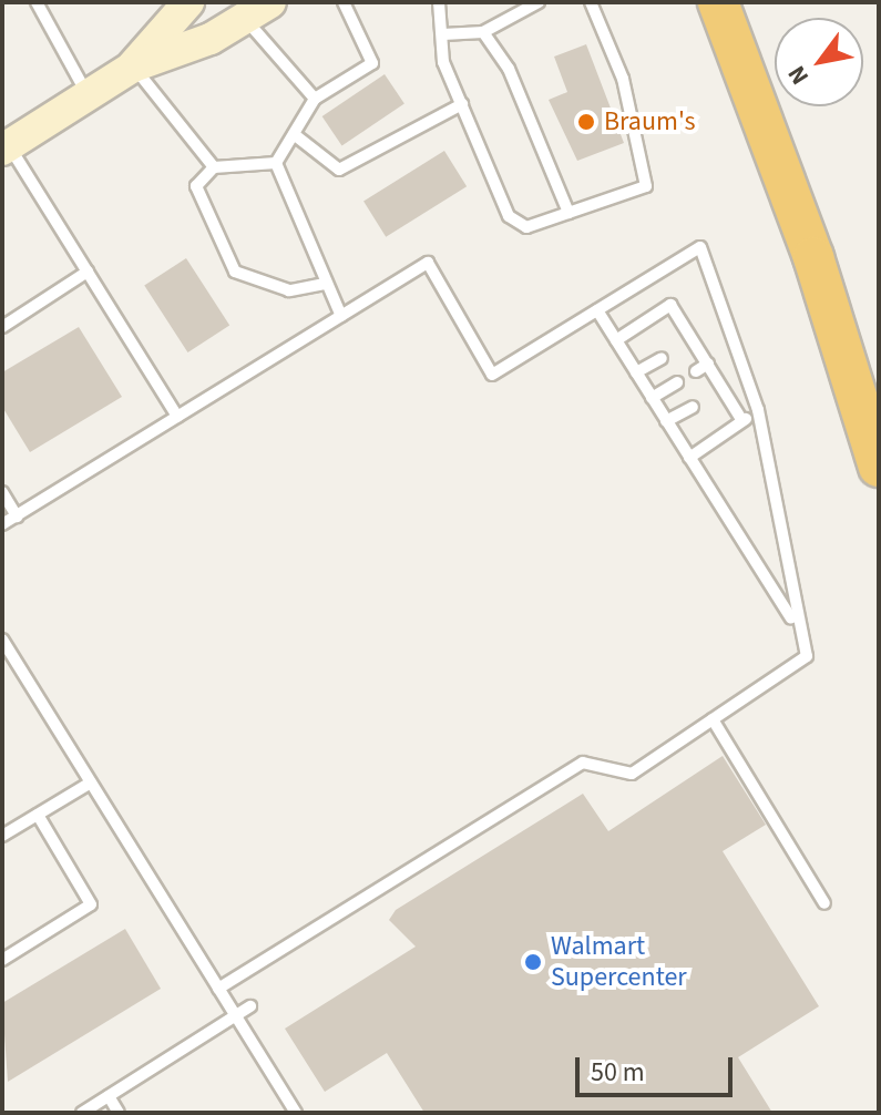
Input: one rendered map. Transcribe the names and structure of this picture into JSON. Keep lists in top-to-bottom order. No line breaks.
{"places":["Braum's","Walmart Supercenter"],"scale_bar":"50 m","north":"bottom left"}
